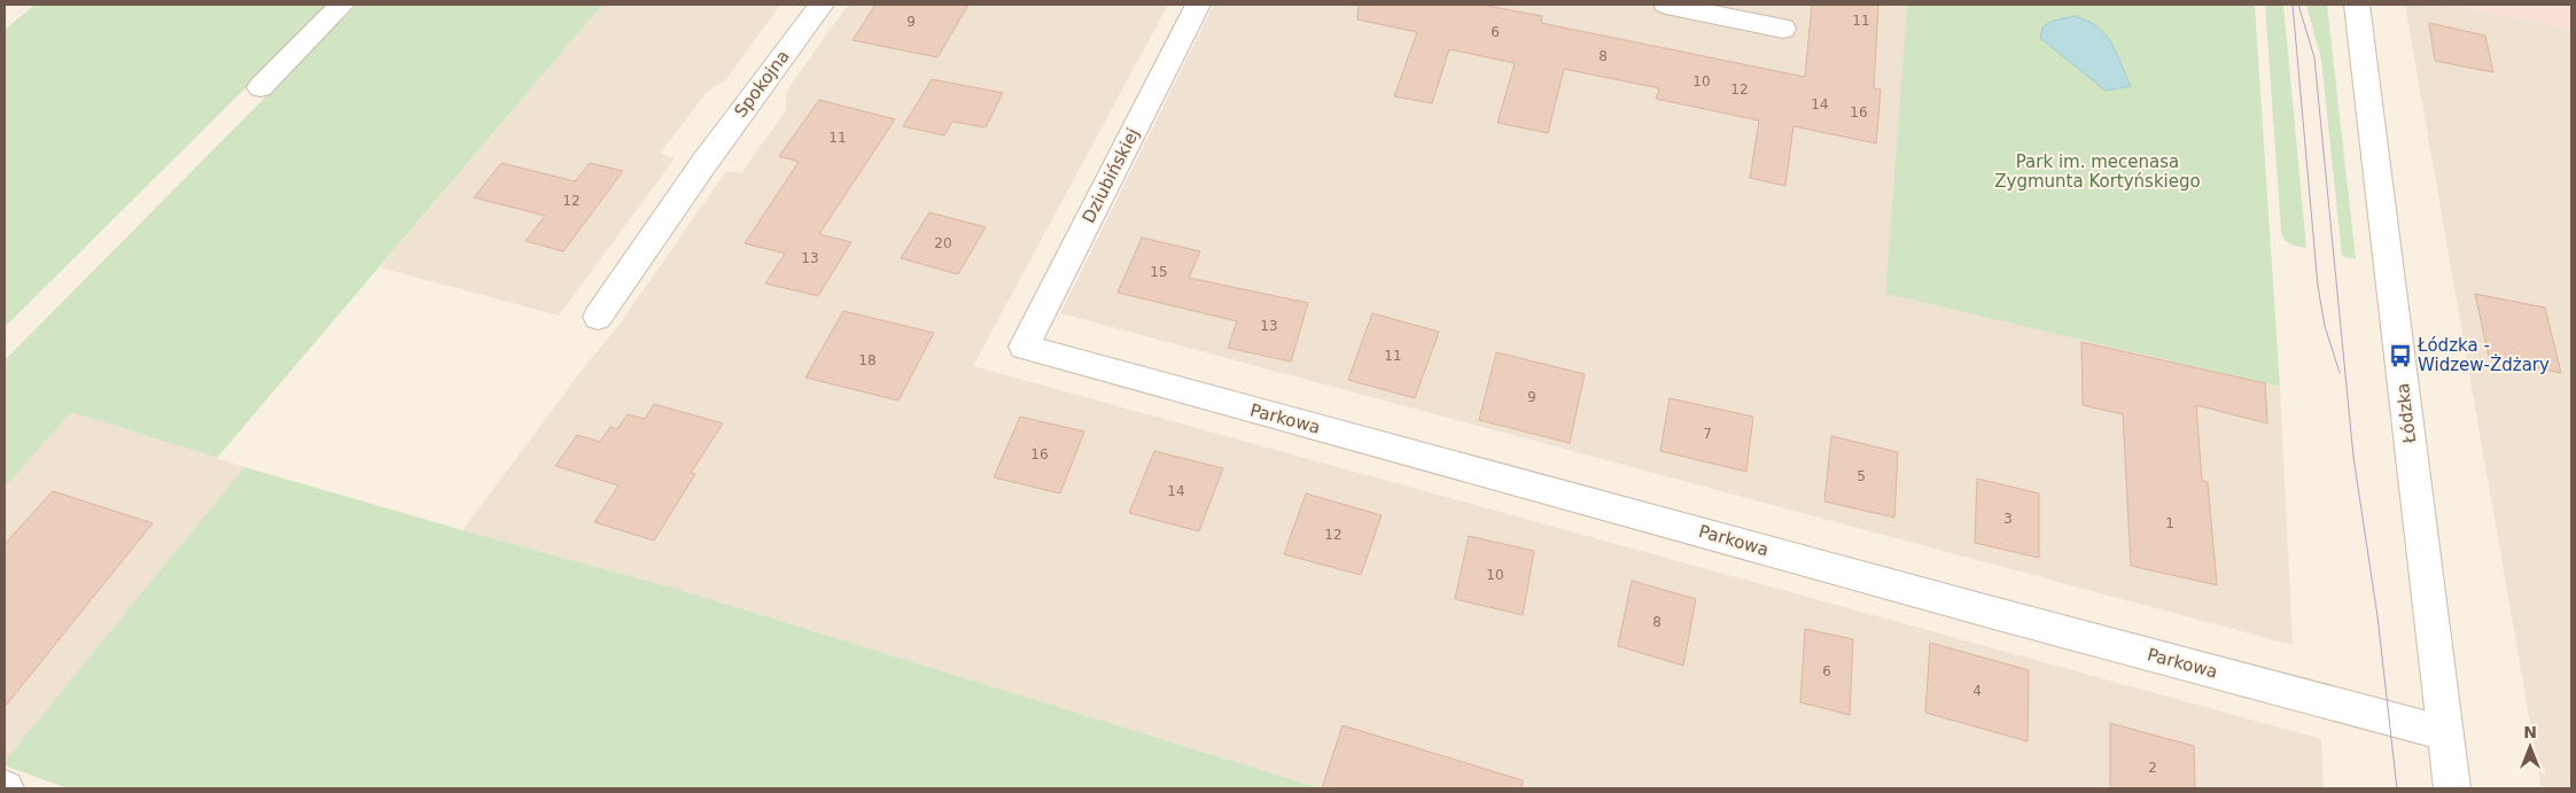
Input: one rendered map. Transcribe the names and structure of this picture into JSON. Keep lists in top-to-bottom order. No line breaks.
{"streets":{"street":["Spokojna","Dziubińskiej","Łódzka","Parkowa"]},"crossings":[["Dziubińskiej","Parkowa"],["Łódzka","Parkowa"]],"parks":["Park im. mecenasa Zygmunta Kortyńskiego"],"places":{"bus stop":["Łódzka - Widzew-Żdżary"]},"house_numbers":["11","9","6","8","10","12","14","16","11","12","20","13","15","13","11","18","9","7","16","5","14","3","1","12","10","8","6","4","2"],"north":"top"}
